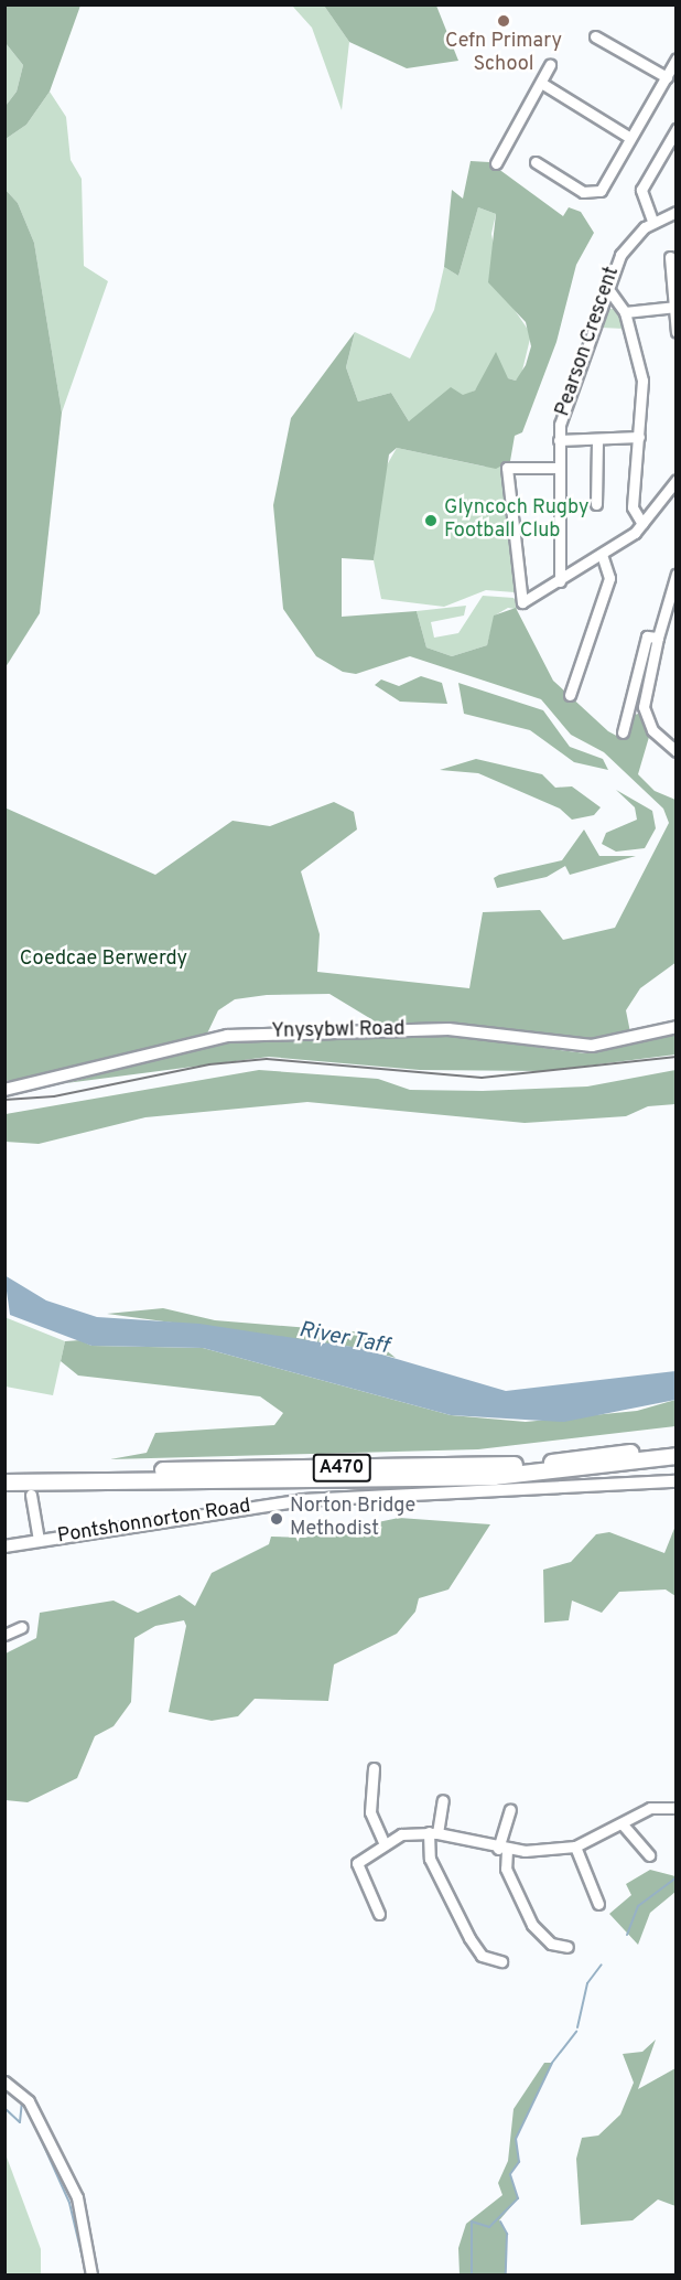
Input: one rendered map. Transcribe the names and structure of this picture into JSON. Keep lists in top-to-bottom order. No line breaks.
{"streets":{"highway":["A470"],"main road":["Ynysybwl Road","Pontshonnorton Road"],"street":["Pearson Crescent"]},"water":["River Taff"],"parks":["Coedcae Berwerdy"],"places":["Cefn Primary School","Glyncoch Rugby Football Club","Norton Bridge Methodist"]}
